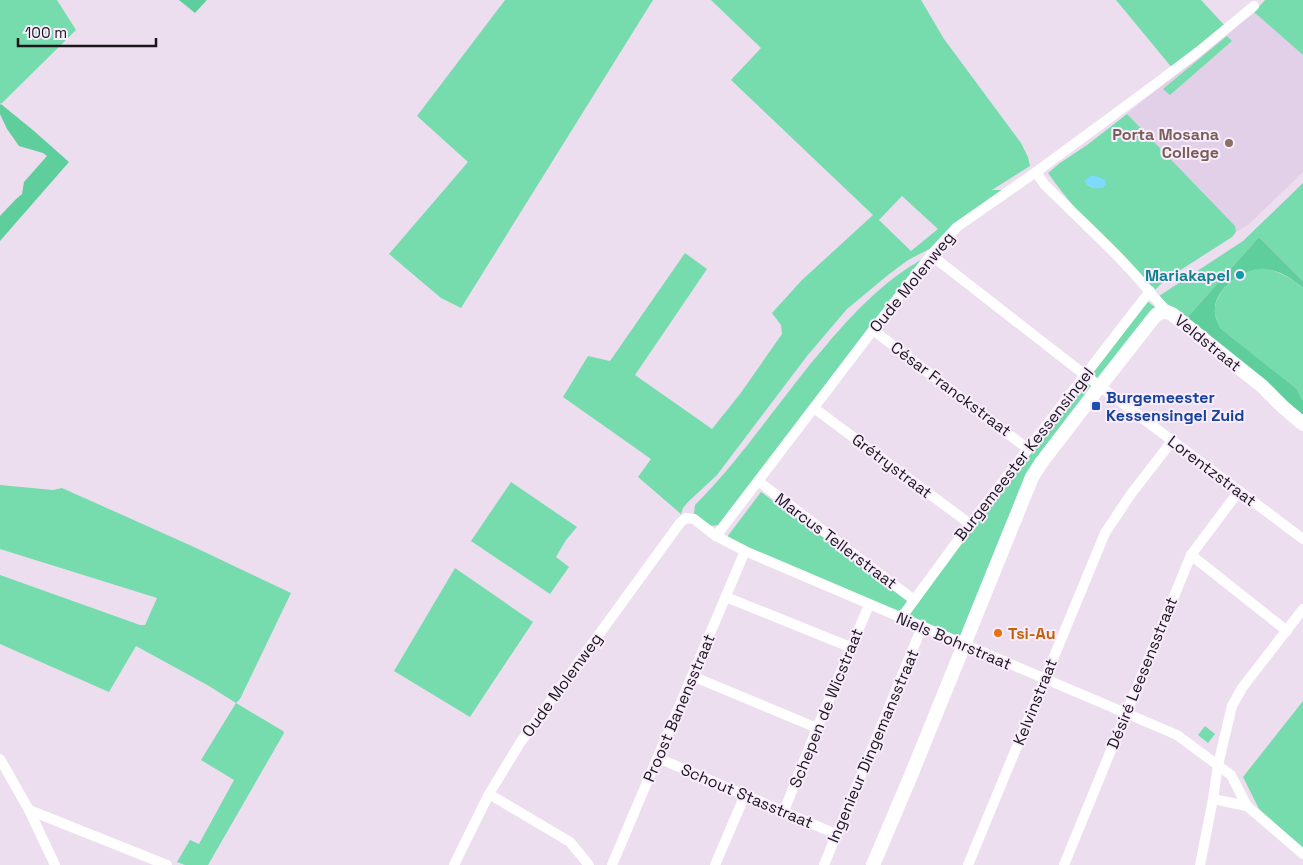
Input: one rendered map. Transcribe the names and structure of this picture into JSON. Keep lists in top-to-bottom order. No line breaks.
{"streets":{"street":["Oude Molenweg","Veldstraat","César Franckstraat","Burgemeester Kessensingel","Grétrystraat","Lorentzstraat","Marcus Tellerstraat","Niels Bohrstraat","Désiré Leesensstraat","Kelvinstraat","Proost Banensstraat","Schepen de Wicstraat","Ingenieur Dingemansstraat","Schout Stasstraat"]},"crossings":[["Oude Molenweg","Veldstraat"],["Oude Molenweg","César Franckstraat"],["Oude Molenweg","Grétrystraat"],["Oude Molenweg","Lorentzstraat"],["Oude Molenweg","Marcus Tellerstraat"],["Oude Molenweg","Niels Bohrstraat"],["Veldstraat","Burgemeester Kessensingel"],["César Franckstraat","Burgemeester Kessensingel"],["Burgemeester Kessensingel","Grétrystraat"],["Burgemeester Kessensingel","Lorentzstraat"],["Burgemeester Kessensingel","Marcus Tellerstraat"],["Burgemeester Kessensingel","Niels Bohrstraat"],["Lorentzstraat","Désiré Leesensstraat"],["Lorentzstraat","Kelvinstraat"],["Niels Bohrstraat","Désiré Leesensstraat"],["Niels Bohrstraat","Kelvinstraat"],["Niels Bohrstraat","Proost Banensstraat"],["Niels Bohrstraat","Schepen de Wicstraat"],["Niels Bohrstraat","Ingenieur Dingemansstraat"],["Proost Banensstraat","Schout Stasstraat"],["Schepen de Wicstraat","Schout Stasstraat"],["Ingenieur Dingemansstraat","Schout Stasstraat"]],"places":{"other":["Porta Mosana College","Mariakapel","Tsi-Au"],"transit":["Burgemeester Kessensingel Zuid"]},"scale_bar":"100 m"}
